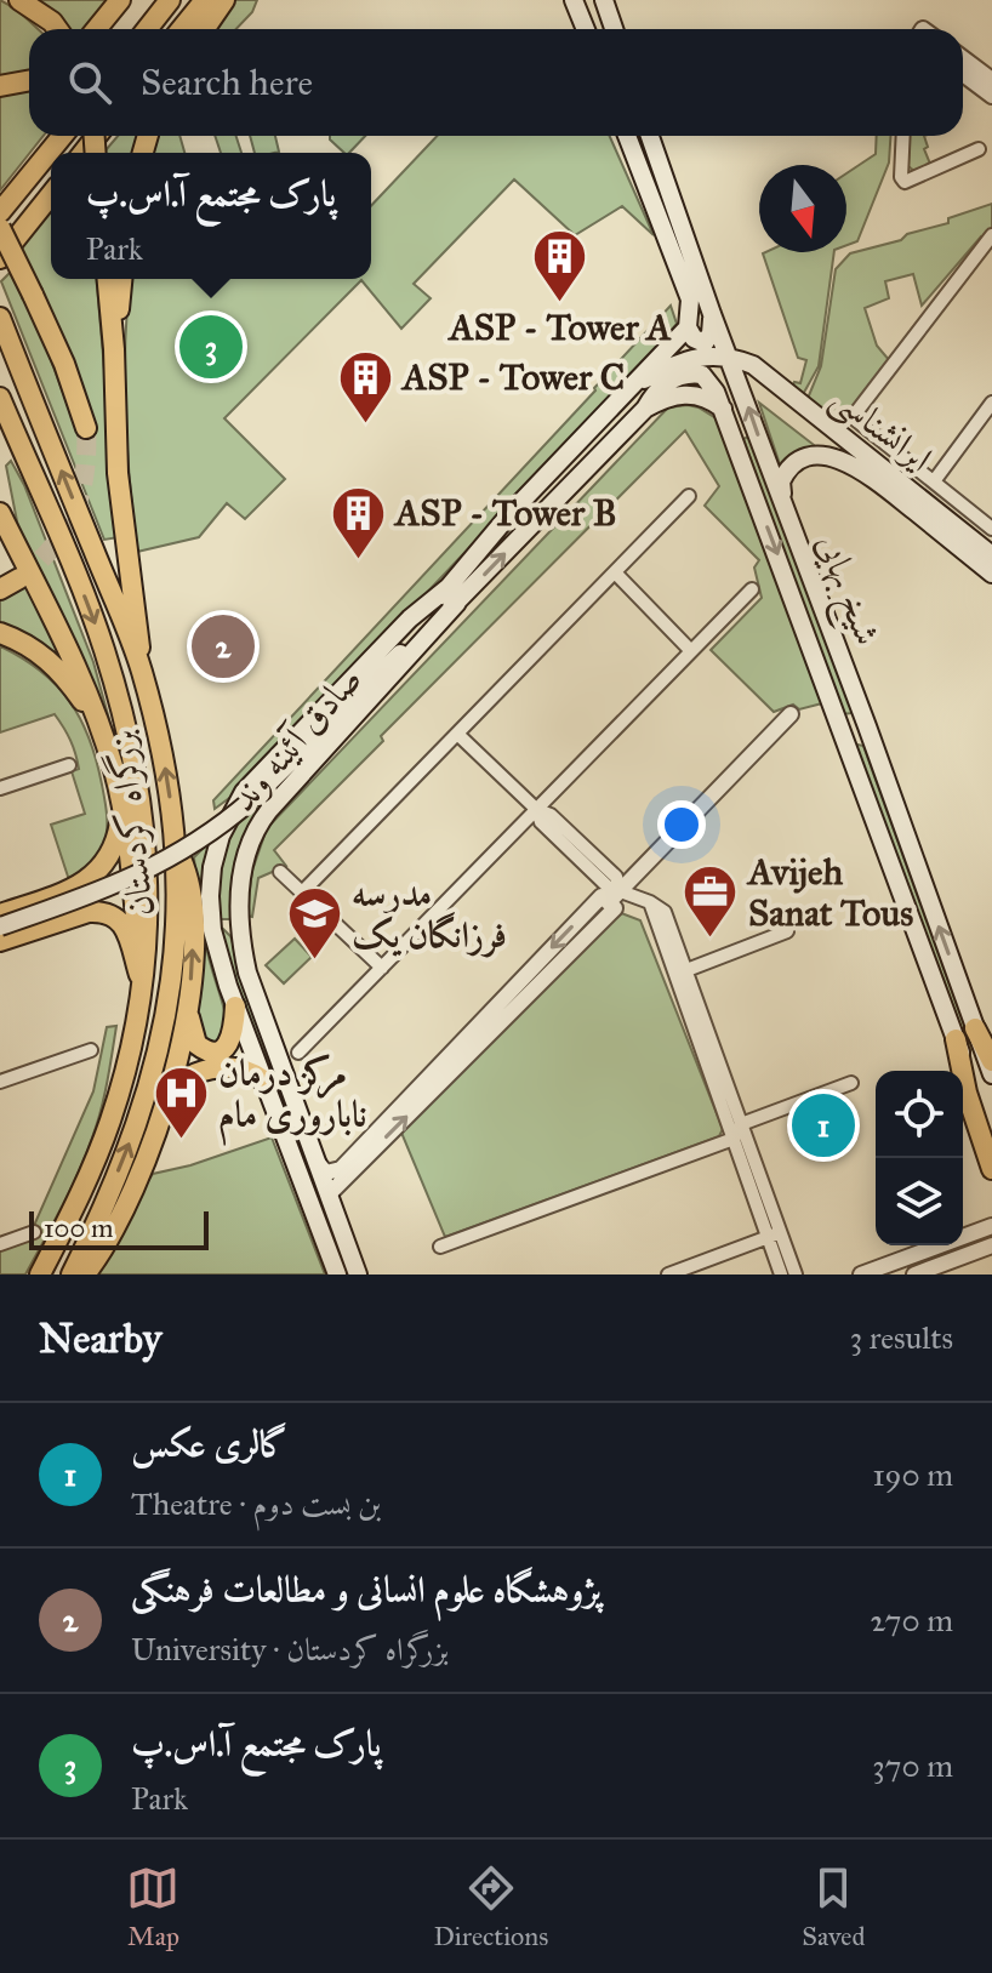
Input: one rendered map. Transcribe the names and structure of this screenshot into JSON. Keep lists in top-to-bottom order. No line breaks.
{"streets":{"highway":["بزرگراه کردستان"],"main road":["ایرانشناسی","شیخ بهایی","صادق آئینه وند"]},"crossings":[["ایرانشناسی","شیخ بهایی"],["شیخ بهایی","صادق آئینه وند"]],"places":{"building":["ASP - Tower A","ASP - Tower C","ASP - Tower B"],"office":["Avijeh Sanat Tous"],"school or university":["مدرسه فرزانگان یک"],"hospital":["مرکز درمان ناباروری مام"]},"scale_bar":"100 m","north":"bottom","page":{"search":"Search here","popup":["پارک مجتمع آ.اس.پ","Park"],"pins":["3","2","1"],"scale":"100 m","heading":["Nearby","3 results"],"list":[{"mark":"1","name":"گالری عکس","note":"Theatre · بن بست دوم","value":"190 m"},{"mark":"2","name":"پژوهشگاه علوم انسانی و مطالعات فرهنگی","note":"University · بزرگراه کردستان","value":"270 m"},{"mark":"3","name":"پارک مجتمع آ.اس.پ","note":"Park","value":"370 m"}],"nav":["Map","Directions","Saved"]}}
